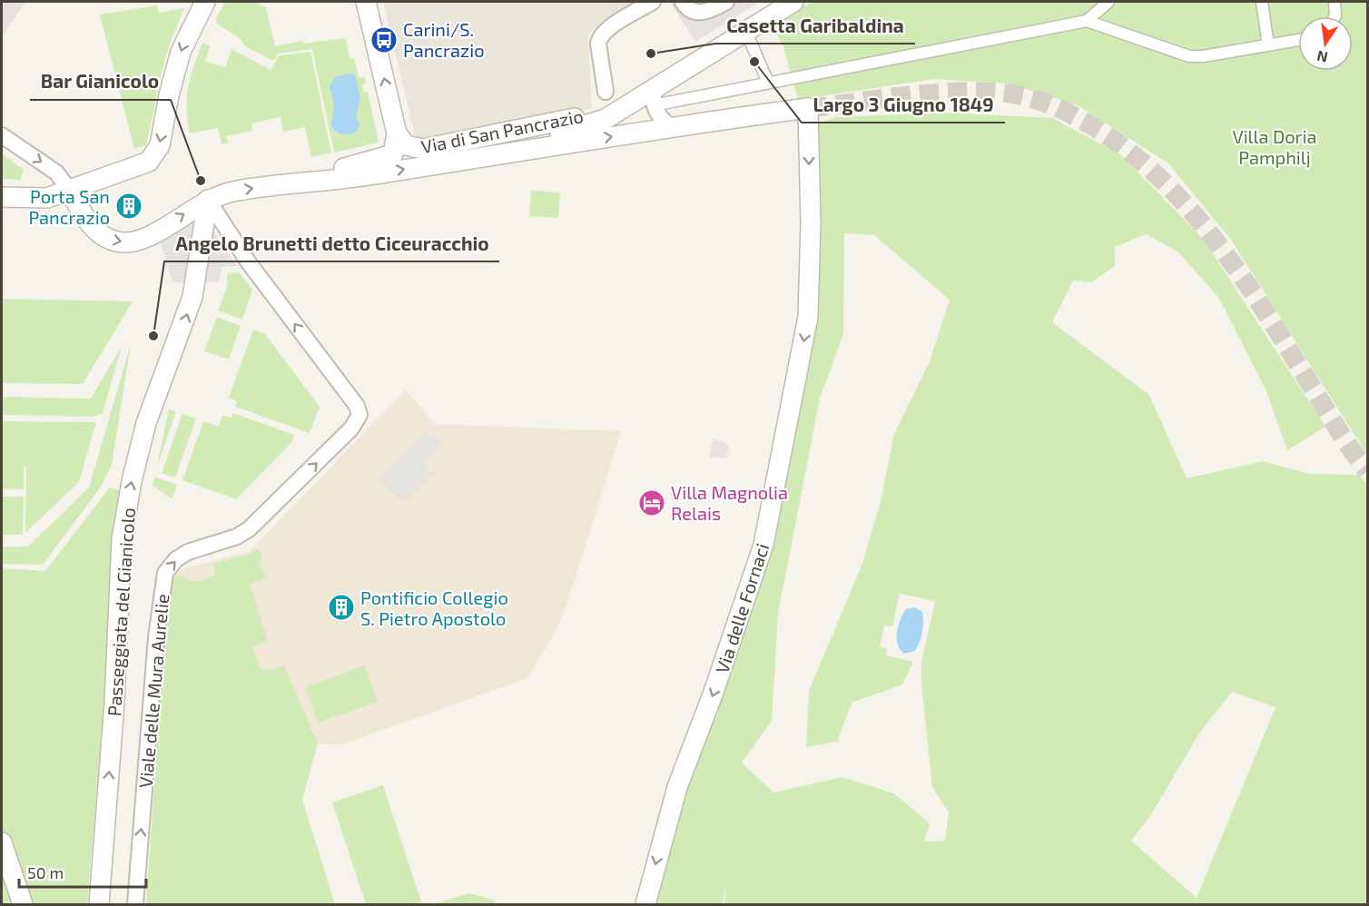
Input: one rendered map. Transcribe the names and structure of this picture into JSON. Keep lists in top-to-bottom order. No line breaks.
{"streets":{"street":["Via di San Pancrazio","Via delle Fornaci","Passeggiata del Gianicolo","Viale delle Mura Aurelie"]},"crossings":[["Via di San Pancrazio","Via delle Fornaci"],["Via di San Pancrazio","Passeggiata del Gianicolo"],["Via di San Pancrazio","Viale delle Mura Aurelie"],["Passeggiata del Gianicolo","Viale delle Mura Aurelie"]],"one_way":["Via delle Fornaci","Passeggiata del Gianicolo","Viale delle Mura Aurelie"],"parks":["Villa Doria Pamphilj"],"places":{"bus stop":["Carini/S. Pancrazio"],"other":["Casetta Garibaldina","Largo 3 Giugno 1849","Bar Gianicolo","Angelo Brunetti detto Ciceuracchio"],"building":["Porta San Pancrazio","Pontificio Collegio S. Pietro Apostolo"],"hotel":["Villa Magnolia Relais"]},"scale_bar":"50 m","north":"bottom"}
